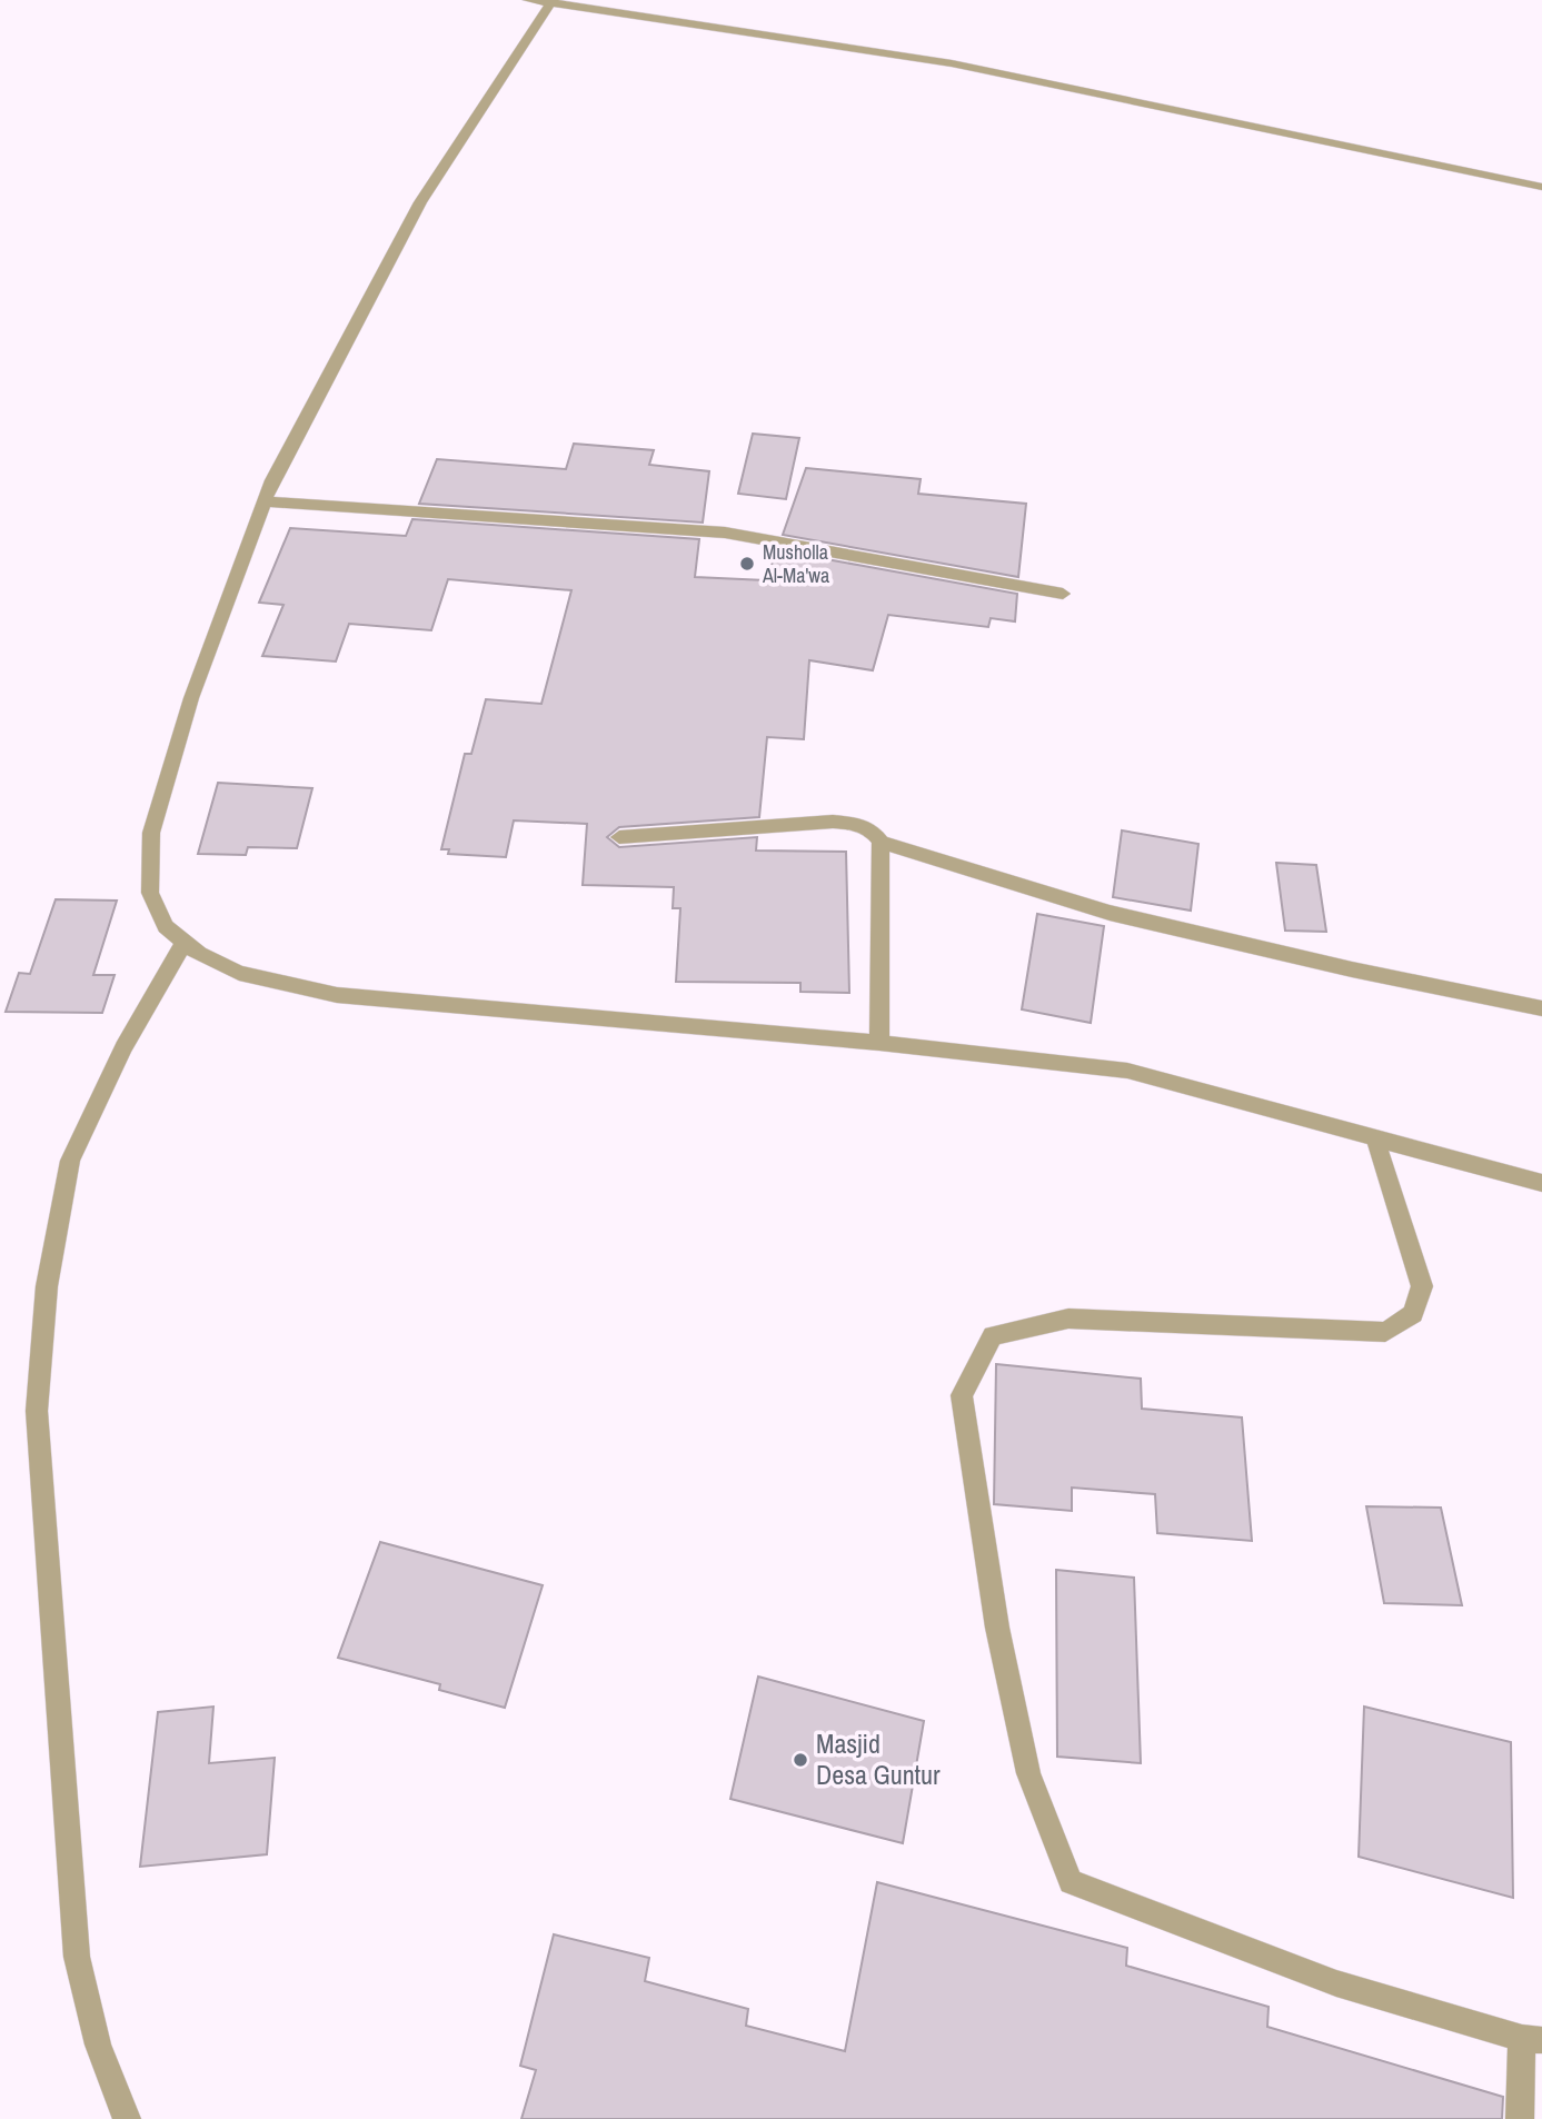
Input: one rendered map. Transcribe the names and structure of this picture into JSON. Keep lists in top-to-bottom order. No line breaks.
{"places":["Musholla Al-Ma'wa","Masjid Desa Guntur"]}
